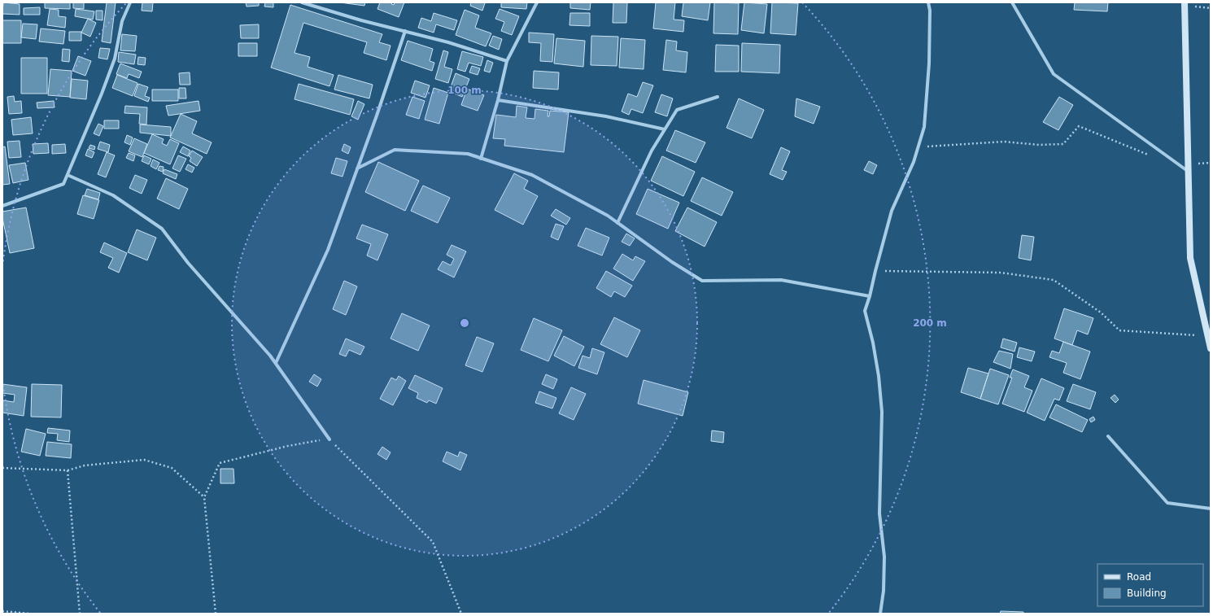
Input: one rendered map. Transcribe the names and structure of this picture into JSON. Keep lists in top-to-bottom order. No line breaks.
{"legend":["Road","Building"],"rings":["100 m","200 m"]}
